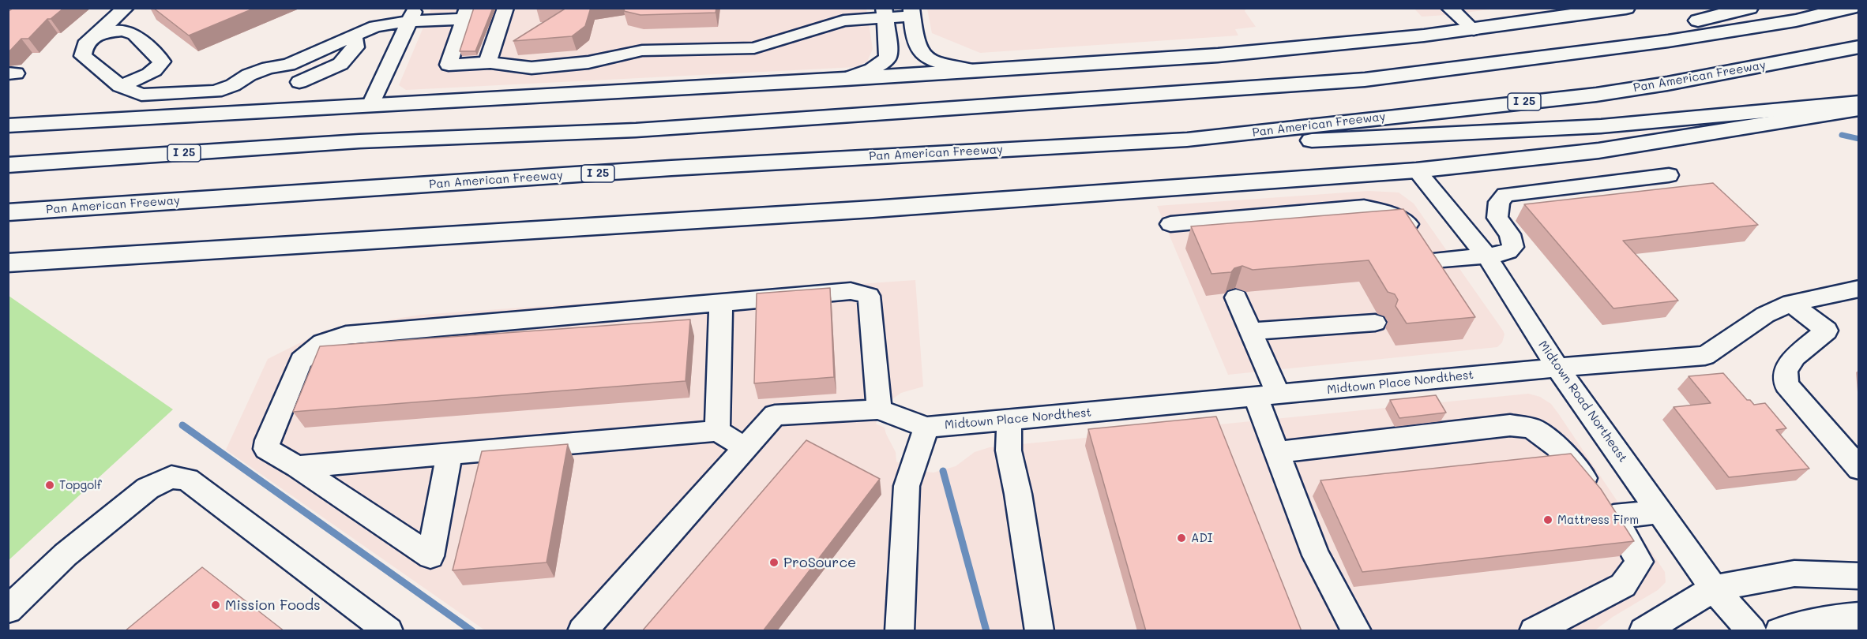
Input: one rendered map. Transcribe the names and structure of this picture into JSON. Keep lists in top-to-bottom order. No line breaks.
{"streets":{"main road":["Pan American Freeway","I 25"],"street":["Midtown Place Nordthest","Midtown Road Northeast"]},"crossings":[["Midtown Place Nordthest","Midtown Road Northeast"]],"places":["Topgolf","Mattress Firm","ADI","ProSource","Mission Foods"]}
